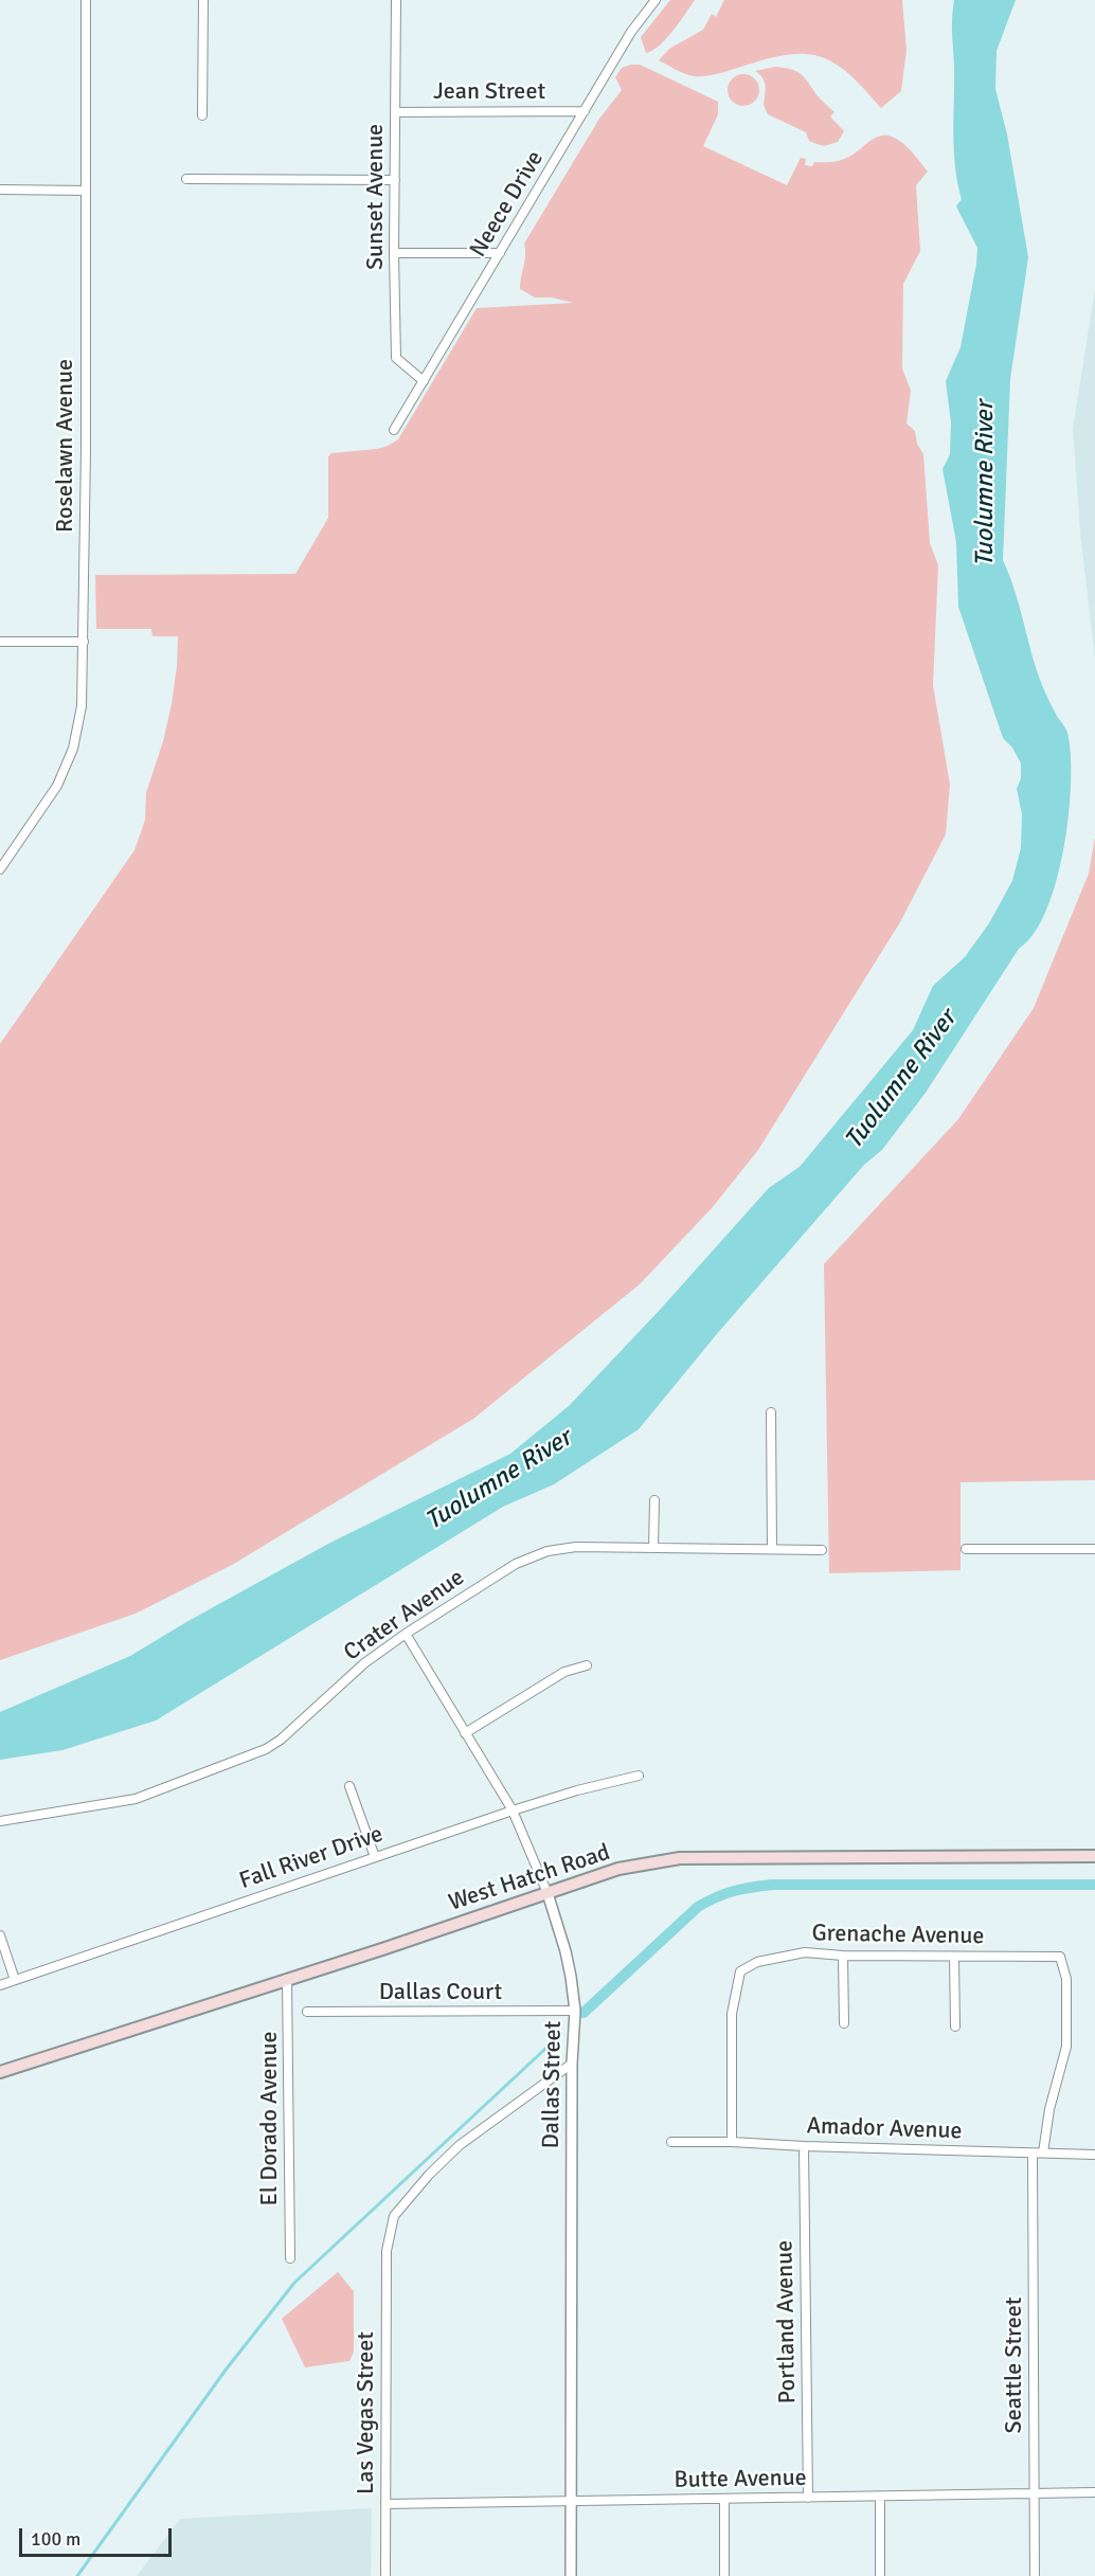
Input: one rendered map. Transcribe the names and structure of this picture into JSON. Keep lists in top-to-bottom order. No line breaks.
{"streets":{"main road":["West Hatch Road"],"street":["Jean Street","Sunset Avenue","Neece Drive","Roselawn Avenue","Crater Avenue","Fall River Drive","Grenache Avenue","Dallas Court","Dallas Street","El Dorado Avenue","Amador Avenue","Portland Avenue","Seattle Street","Las Vegas Street","Butte Avenue"]},"crossings":[["Jean Street","Sunset Avenue"],["Jean Street","Neece Drive"],["Sunset Avenue","Neece Drive"],["Crater Avenue","Dallas Street"],["Fall River Drive","Dallas Street"],["West Hatch Road","Dallas Street"],["West Hatch Road","El Dorado Avenue"],["Grenache Avenue","Amador Avenue"],["Dallas Court","Dallas Street"],["Dallas Street","Las Vegas Street"],["Dallas Street","Butte Avenue"],["Amador Avenue","Portland Avenue"],["Amador Avenue","Seattle Street"],["Portland Avenue","Butte Avenue"],["Seattle Street","Butte Avenue"],["Las Vegas Street","Butte Avenue"]],"water":["Tuolumne River"],"scale_bar":"100 m"}
